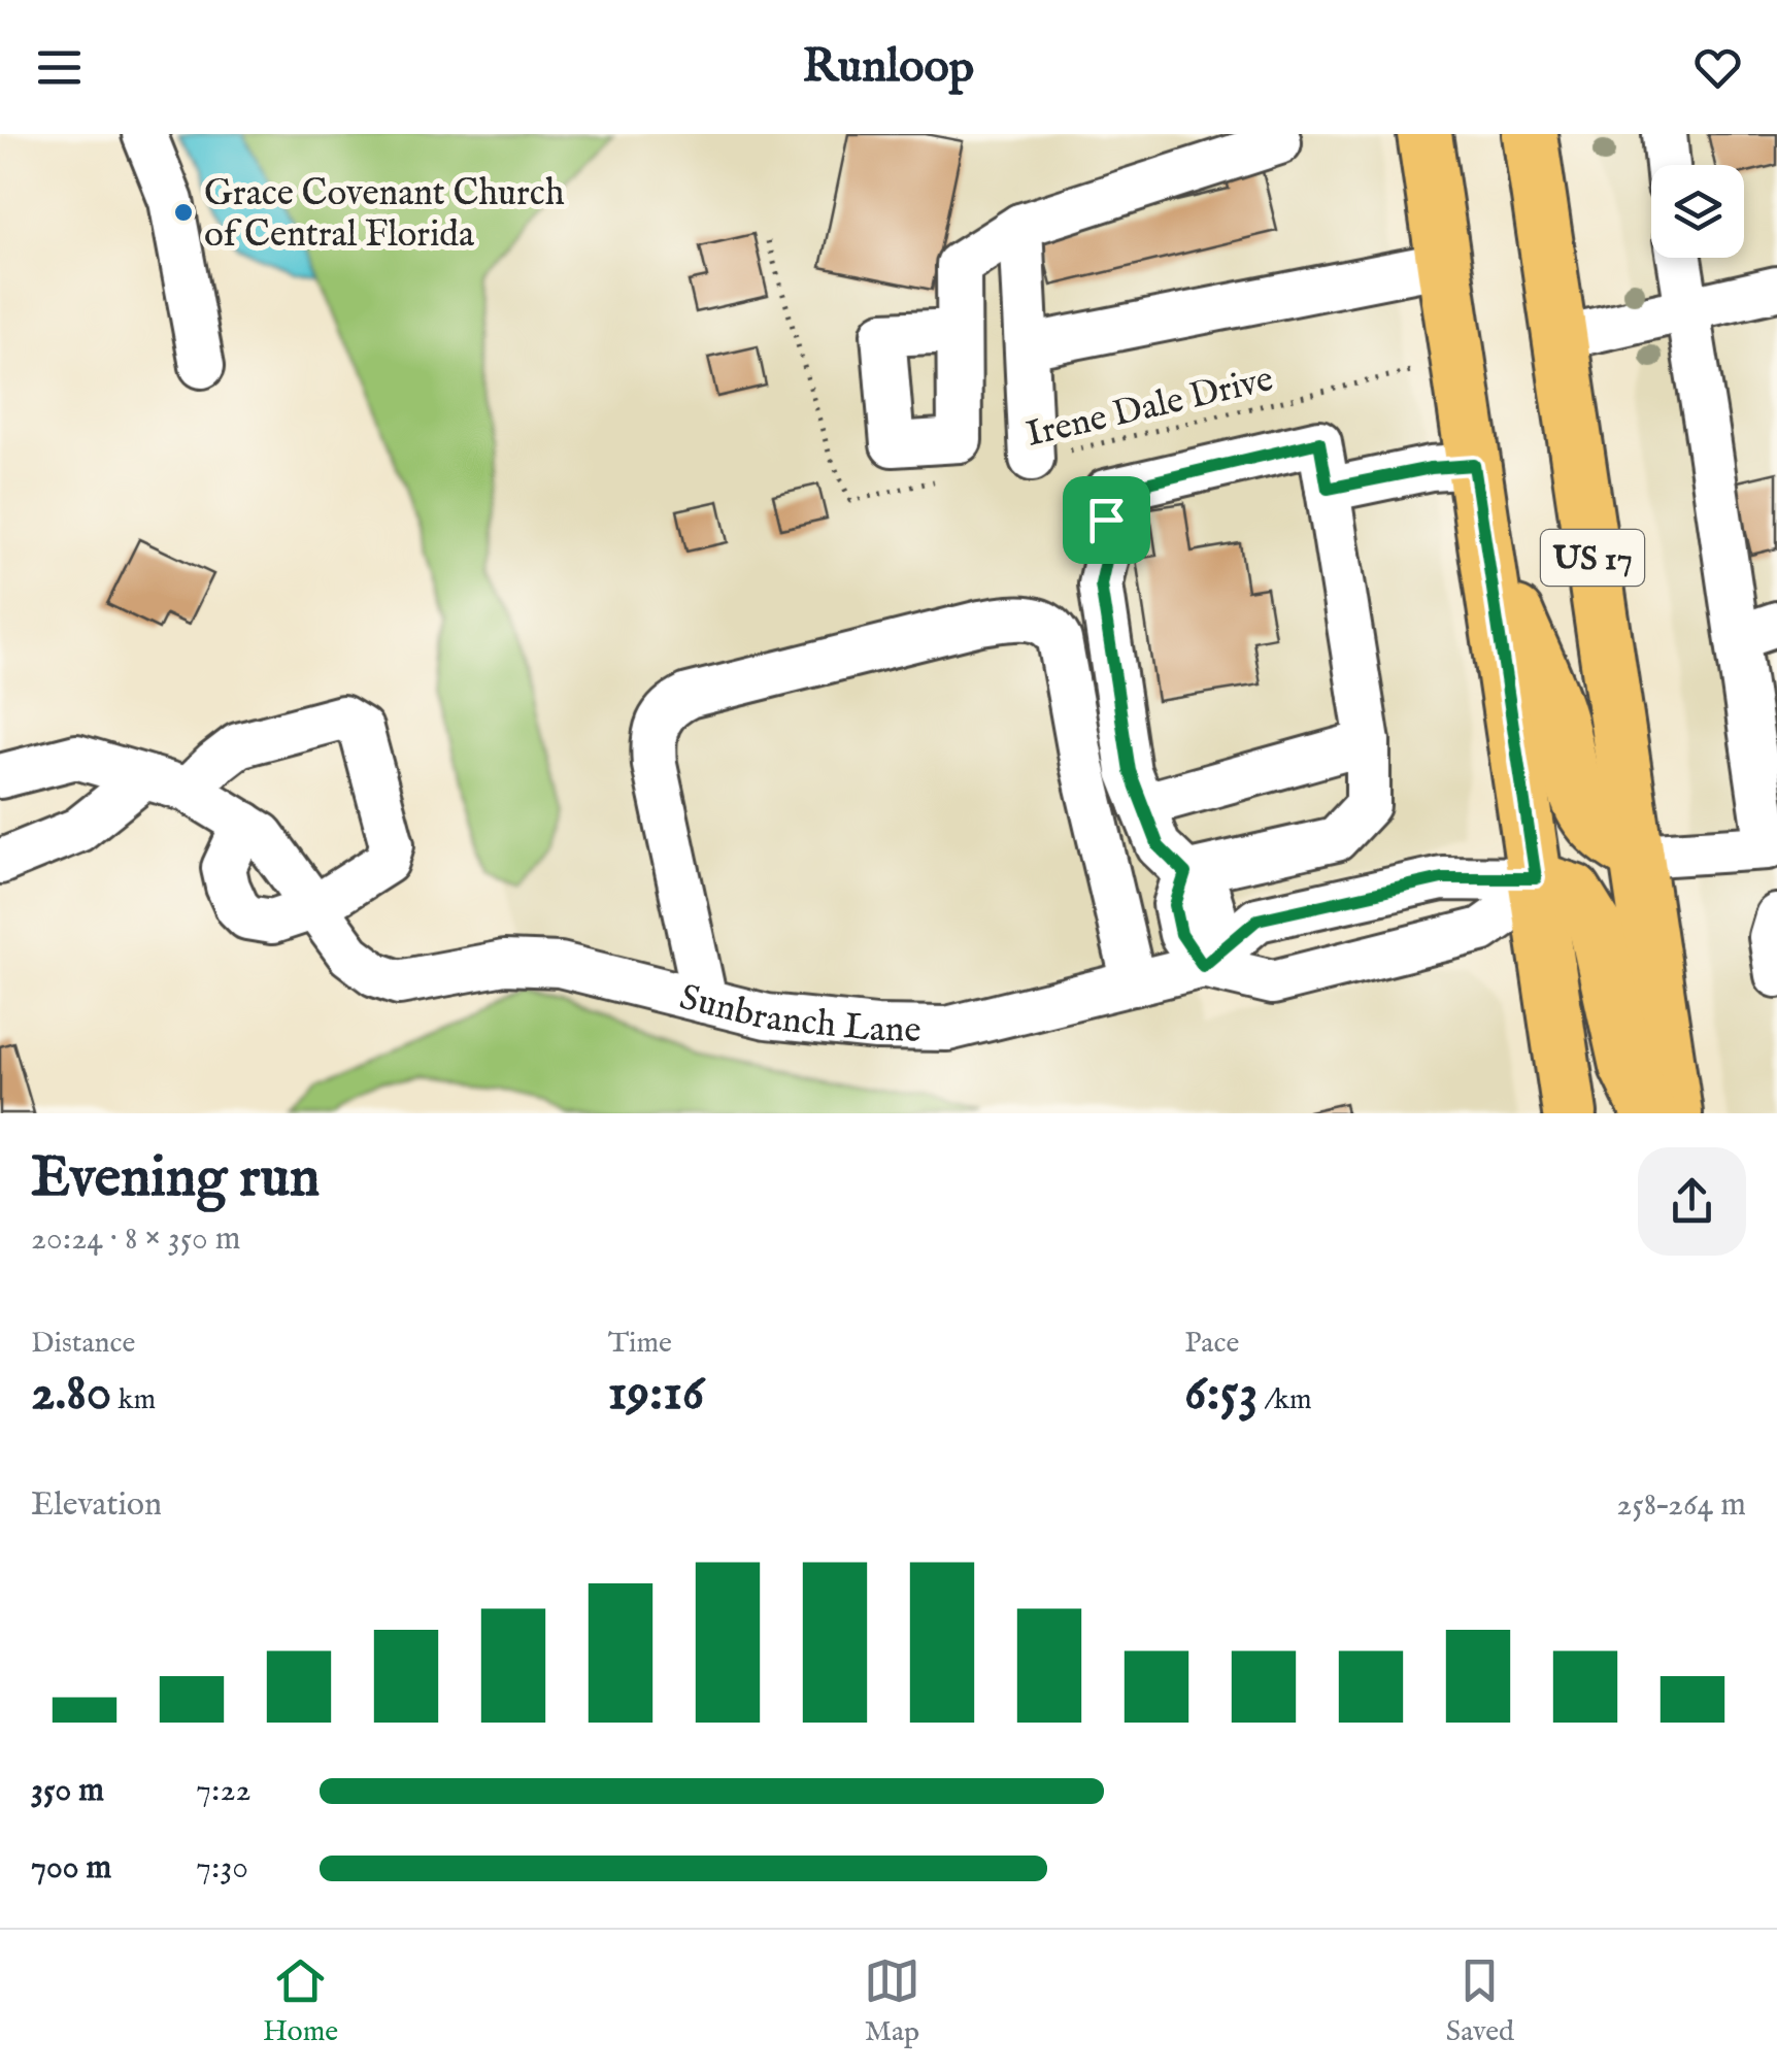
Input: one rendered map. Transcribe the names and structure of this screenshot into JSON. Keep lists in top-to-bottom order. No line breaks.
{"streets":{"main road":["US 17"],"street":["Sunbranch Lane"],"path":["Irene Dale Drive"]},"crossings":[["Irene Dale Drive","US 17"],["US 17","Sunbranch Lane"]],"places":["Grace Covenant Church of Central Florida"],"page":{"header":"Runloop","heading":["Evening run","20:24 · 8 × 350 m"],"stats":[["Distance","2.80 km"],["Time","19:16"],["Pace","6:53 /km"]],"chart":["Elevation","258–264 m"],"list":[{"name":"350 m","note":"7:22"},{"name":"700 m","note":"7:30"}],"tabs":["Home","Map","Saved"]}}
